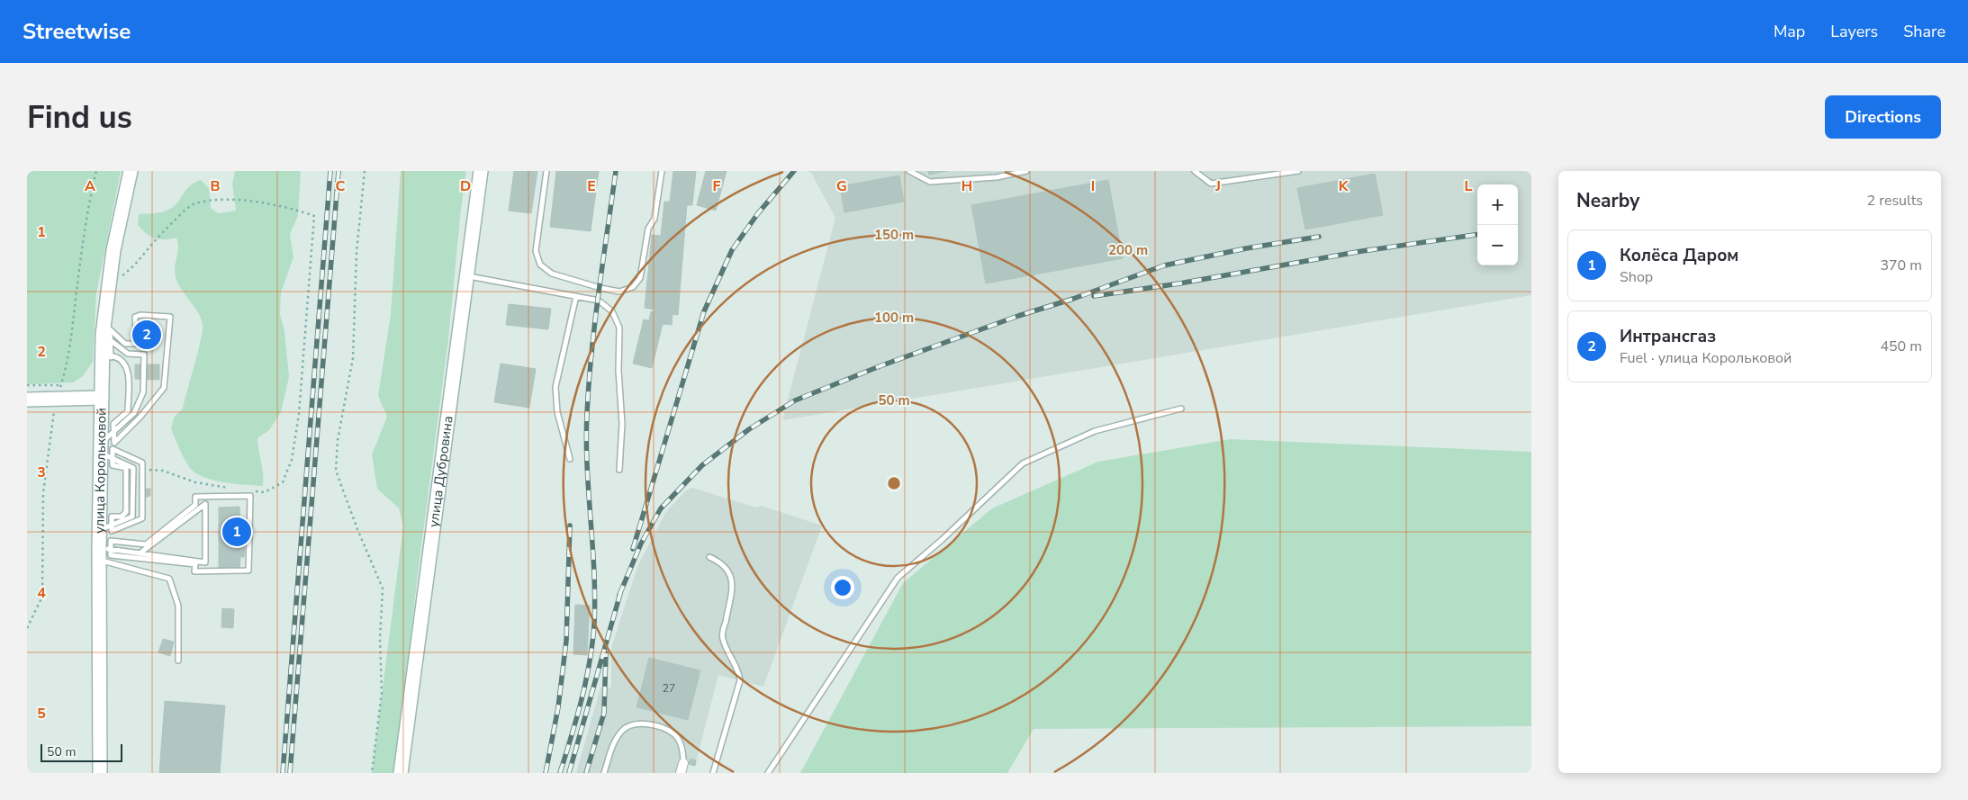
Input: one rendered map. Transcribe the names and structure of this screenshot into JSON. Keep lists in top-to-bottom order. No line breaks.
{"streets":{"main road":["улица Корольковой","улица Дубровина"]},"house_numbers":["27"],"scale_bar":"50 m","page":{"header":"Streetwise","nav":["Map","Layers","Share"],"buttons":"Directions","title":"Find us","heading":["Nearby","2 results"],"map_buttons":["+","−"],"list":[{"mark":"1","name":"Колёса Даром","note":"Shop","value":"370 m"},{"mark":"2","name":"Интрансгаз","note":"Fuel · улица Корольковой","value":"450 m"}],"pins":["2","1"],"scale":"50 m"},"grid":{"columns":["A","B","C","D","E","F","G","H","I","J","K","L"],"rows":["1","2","3","4","5"]},"rings":["150 m","200 m","100 m","50 m"]}
